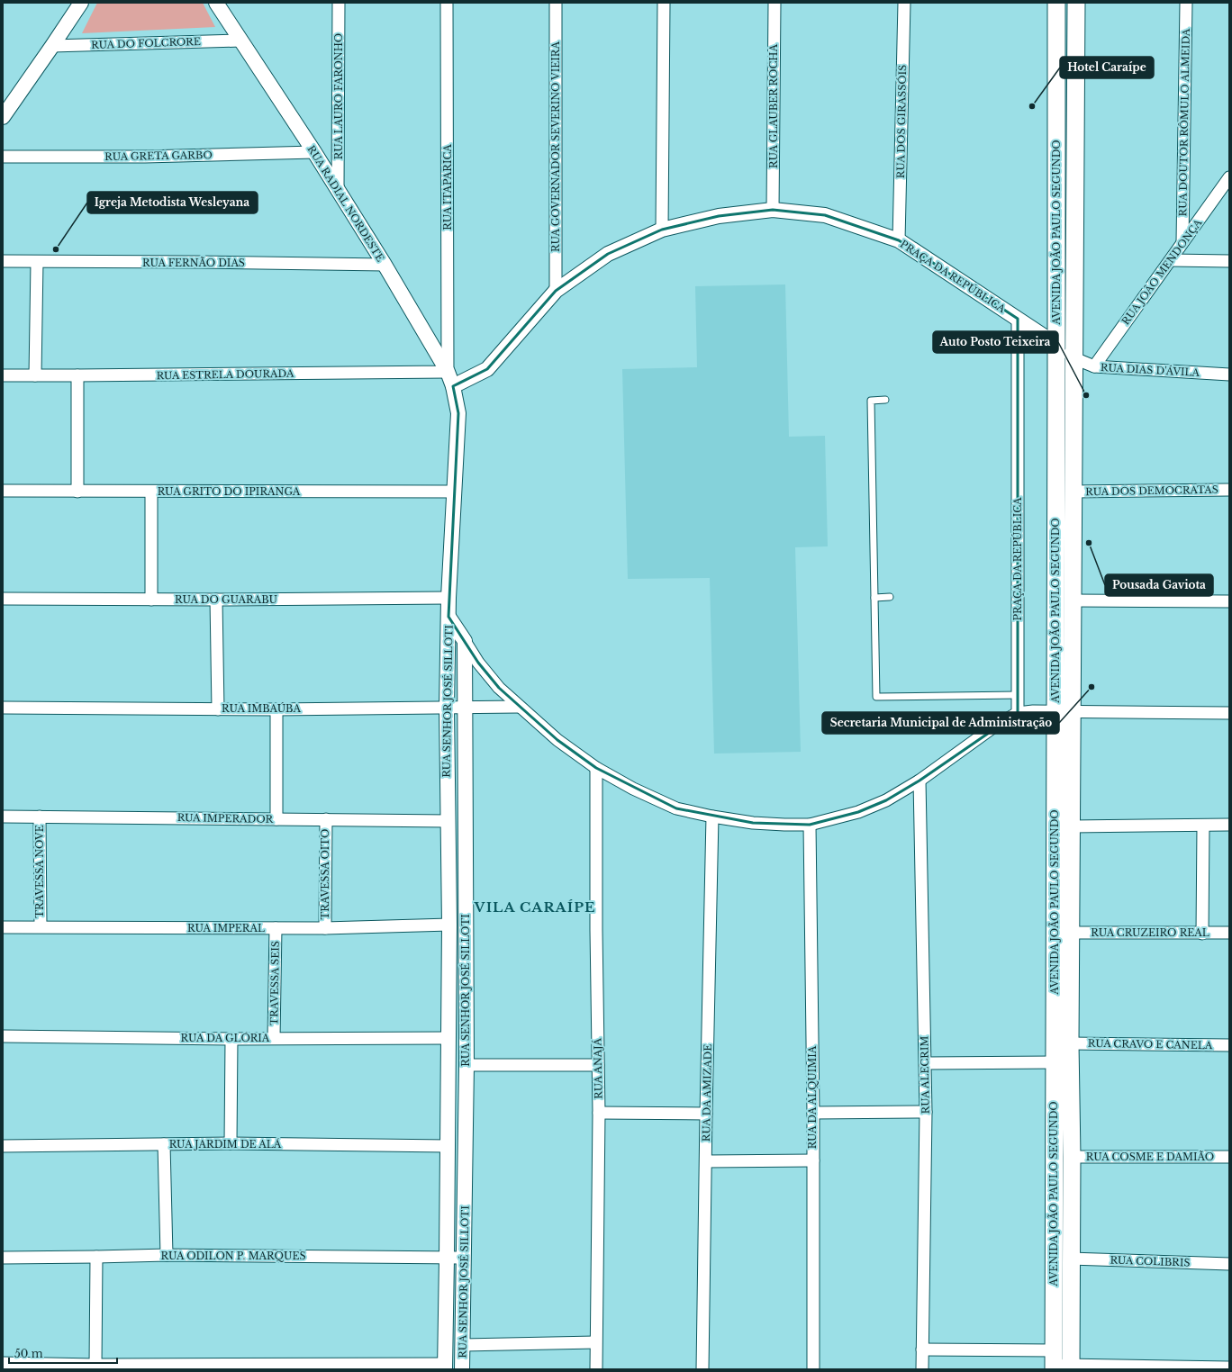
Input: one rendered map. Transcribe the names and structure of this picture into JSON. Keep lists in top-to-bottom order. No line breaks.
{"streets":{"main road":["AVENIDA JOÃO PAULO SEGUNDO"],"street":["RUA DO FOLCRORE","RUA LAURO FARONHO","RUA GLAUBER ROCHA","RUA DOS GIRASSÓIS","RUA DOUTOR RÔMULO ALMEIDA","RUA GOVERNADOR SEVERINO VIEIRA","RUA GRETA GARBO","RUA ITAPARICA","RUA RADIAL NORDESTE","RUA FERNÃO DIAS","RUA JOÃO MENDONÇA","PRAÇA DA REPÚBLICA","RUA DIAS D'ÁVILA","RUA ESTRELA DOURADA","RUA DOS DEMOCRATAS","RUA GRITO DO IPIRANGA","RUA DO GUARABU","RUA SENHOR JOSÉ SILLOTI","RUA IMBAÚBA","RUA IMPERADOR","TRAVESSA NOVE","TRAVESSA OITO","RUA IMPERAL","RUA CRUZEIRO REAL","TRAVESSA SEIS","RUA DA GLÓRIA","RUA CRAVO E CANELA","RUA ANAJÁ","RUA ALECRIM","RUA DA AMIZADE","RUA DA ALQUIMIA","RUA JARDIM DE ALÁ","RUA COSME E DAMIÃO","RUA ODILON P. MARQUES","RUA COLIBRIS"]},"crossings":[["RUA DO FOLCRORE","RUA RADIAL NORDESTE"],["RUA LAURO FARONHO","RUA RADIAL NORDESTE"],["RUA GLAUBER ROCHA","PRAÇA DA REPÚBLICA"],["RUA DOS GIRASSÓIS","PRAÇA DA REPÚBLICA"],["RUA DOUTOR RÔMULO ALMEIDA","RUA JOÃO MENDONÇA"],["RUA GOVERNADOR SEVERINO VIEIRA","PRAÇA DA REPÚBLICA"],["RUA GRETA GARBO","RUA RADIAL NORDESTE"],["RUA ITAPARICA","RUA RADIAL NORDESTE"],["RUA ITAPARICA","RUA ESTRELA DOURADA"],["RUA RADIAL NORDESTE","RUA FERNÃO DIAS"],["RUA RADIAL NORDESTE","PRAÇA DA REPÚBLICA"],["RUA RADIAL NORDESTE","RUA ESTRELA DOURADA"],["RUA RADIAL NORDESTE","RUA SENHOR JOSÉ SILLOTI"],["AVENIDA JOÃO PAULO SEGUNDO","PRAÇA DA REPÚBLICA"],["AVENIDA JOÃO PAULO SEGUNDO","RUA DIAS D'ÁVILA"],["AVENIDA JOÃO PAULO SEGUNDO","RUA DOS DEMOCRATAS"],["AVENIDA JOÃO PAULO SEGUNDO","RUA CRUZEIRO REAL"],["AVENIDA JOÃO PAULO SEGUNDO","RUA CRAVO E CANELA"],["AVENIDA JOÃO PAULO SEGUNDO","RUA COSME E DAMIÃO"],["AVENIDA JOÃO PAULO SEGUNDO","RUA COLIBRIS"],["RUA JOÃO MENDONÇA","RUA DIAS D'ÁVILA"],["PRAÇA DA REPÚBLICA","RUA DIAS D'ÁVILA"],["RUA GRITO DO IPIRANGA","RUA SENHOR JOSÉ SILLOTI"],["RUA DO GUARABU","RUA SENHOR JOSÉ SILLOTI"],["RUA SENHOR JOSÉ SILLOTI","RUA IMBAÚBA"],["RUA SENHOR JOSÉ SILLOTI","RUA IMPERADOR"],["RUA SENHOR JOSÉ SILLOTI","RUA IMPERAL"],["RUA SENHOR JOSÉ SILLOTI","RUA DA GLÓRIA"],["RUA SENHOR JOSÉ SILLOTI","RUA JARDIM DE ALÁ"],["RUA SENHOR JOSÉ SILLOTI","RUA ODILON P. MARQUES"],["RUA IMPERADOR","TRAVESSA NOVE"],["RUA IMPERADOR","TRAVESSA OITO"],["TRAVESSA NOVE","RUA IMPERAL"],["TRAVESSA OITO","RUA IMPERAL"],["RUA IMPERAL","TRAVESSA SEIS"],["TRAVESSA SEIS","RUA DA GLÓRIA"]],"districts":["VILA CARAÍPE"],"places":["Hotel Caraípe","Igreja Metodista Wesleyana","Auto Posto Teixeira","Pousada Gaviota","Secretaria Municipal de Administração"],"scale_bar":"50 m"}
